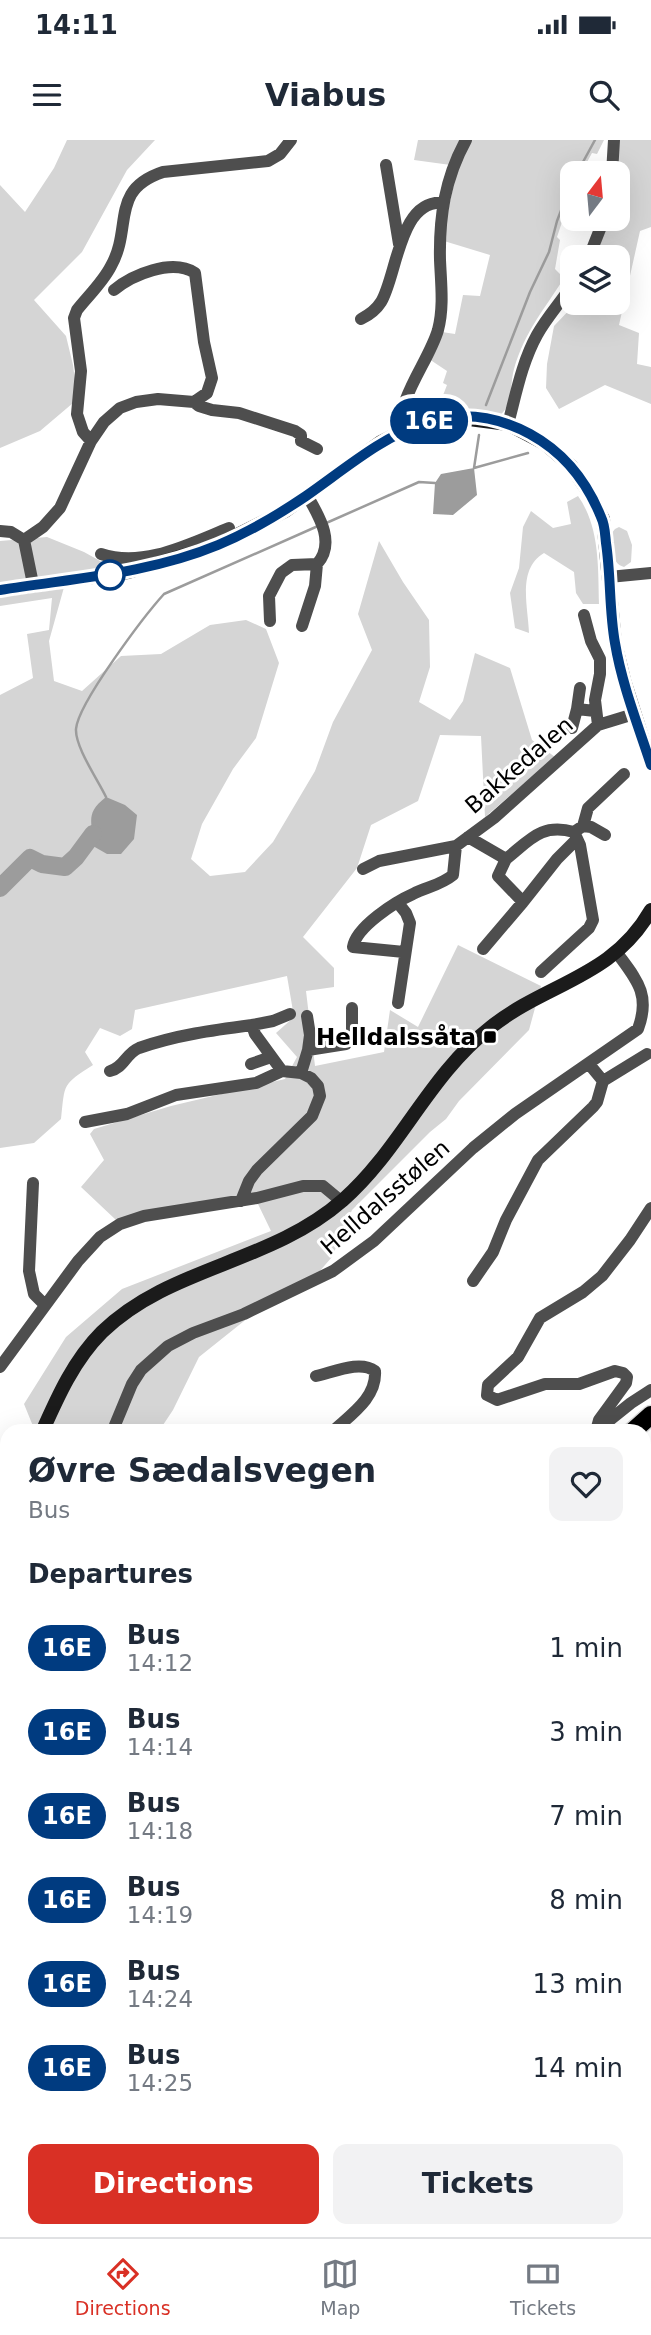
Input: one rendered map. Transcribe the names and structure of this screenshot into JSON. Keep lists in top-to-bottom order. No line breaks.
{"streets":{"street":["Bakkedalen","Helldalsstølen"]},"places":{"transit":["Helldalssåta"]},"lines":["bus line 16E"],"north":"top","page":{"status":"14:11","header":"Viabus","on_map":"16E","heading":[["Øvre Sædalsvegen","Bus"],"Departures"],"list":[{"mark":"16E","name":"Bus","note":"14:12","value":"1 min"},{"mark":"16E","name":"Bus","note":"14:14","value":"3 min"},{"mark":"16E","name":"Bus","note":"14:18","value":"7 min"},{"mark":"16E","name":"Bus","note":"14:19","value":"8 min"},{"mark":"16E","name":"Bus","note":"14:24","value":"13 min"},{"mark":"16E","name":"Bus","note":"14:25","value":"14 min"}],"buttons":["Directions","Tickets"],"tabs":["Directions","Map","Tickets"]}}
